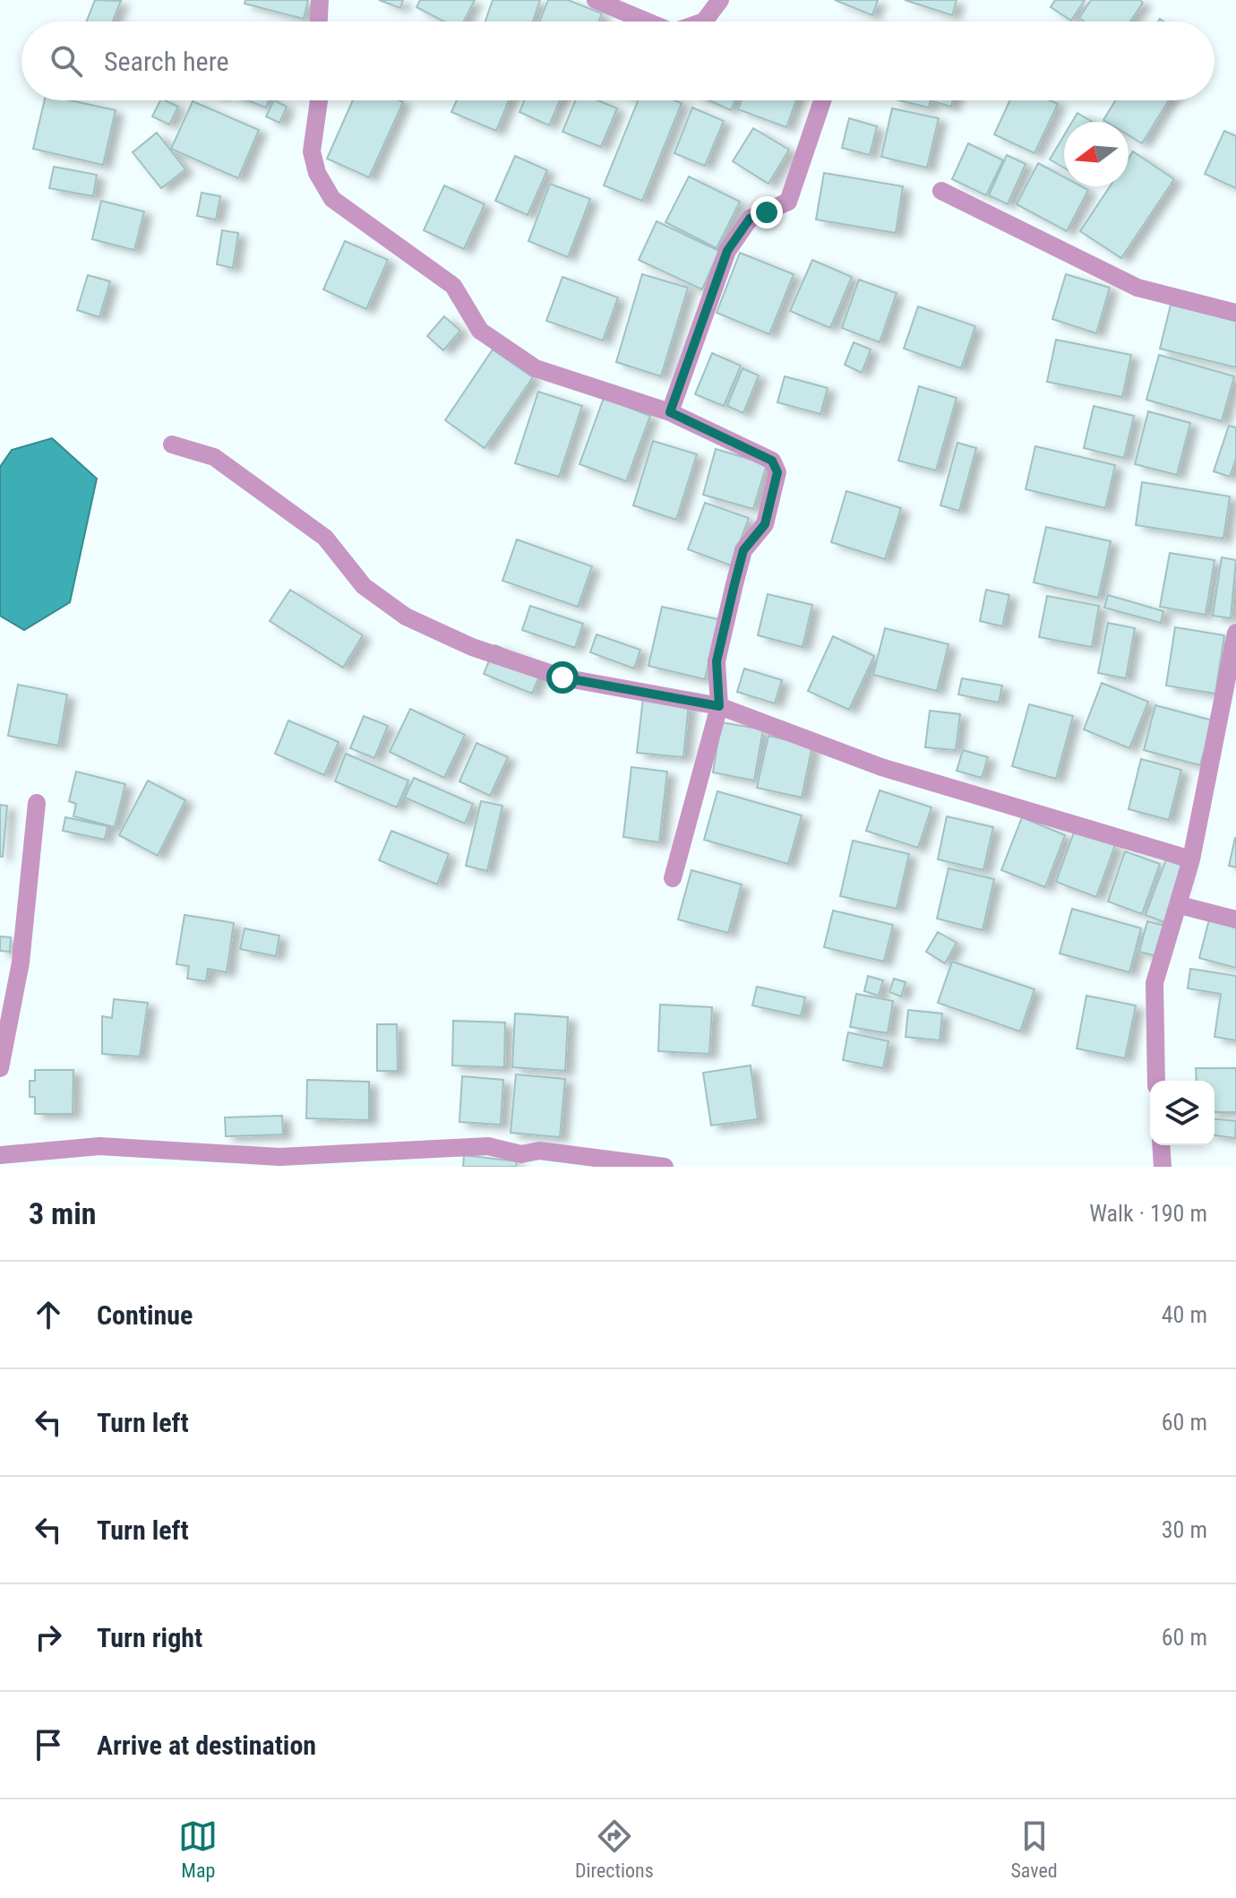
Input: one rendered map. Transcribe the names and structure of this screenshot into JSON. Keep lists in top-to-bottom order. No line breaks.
{"north":"left","page":{"search":"Search here","heading":["3 min","Walk · 190 m"],"list":[["Continue","40 m"],["Turn left","60 m"],["Turn left","30 m"],["Turn right","60 m"],"Arrive at destination"],"nav":["Map","Directions","Saved"]}}
